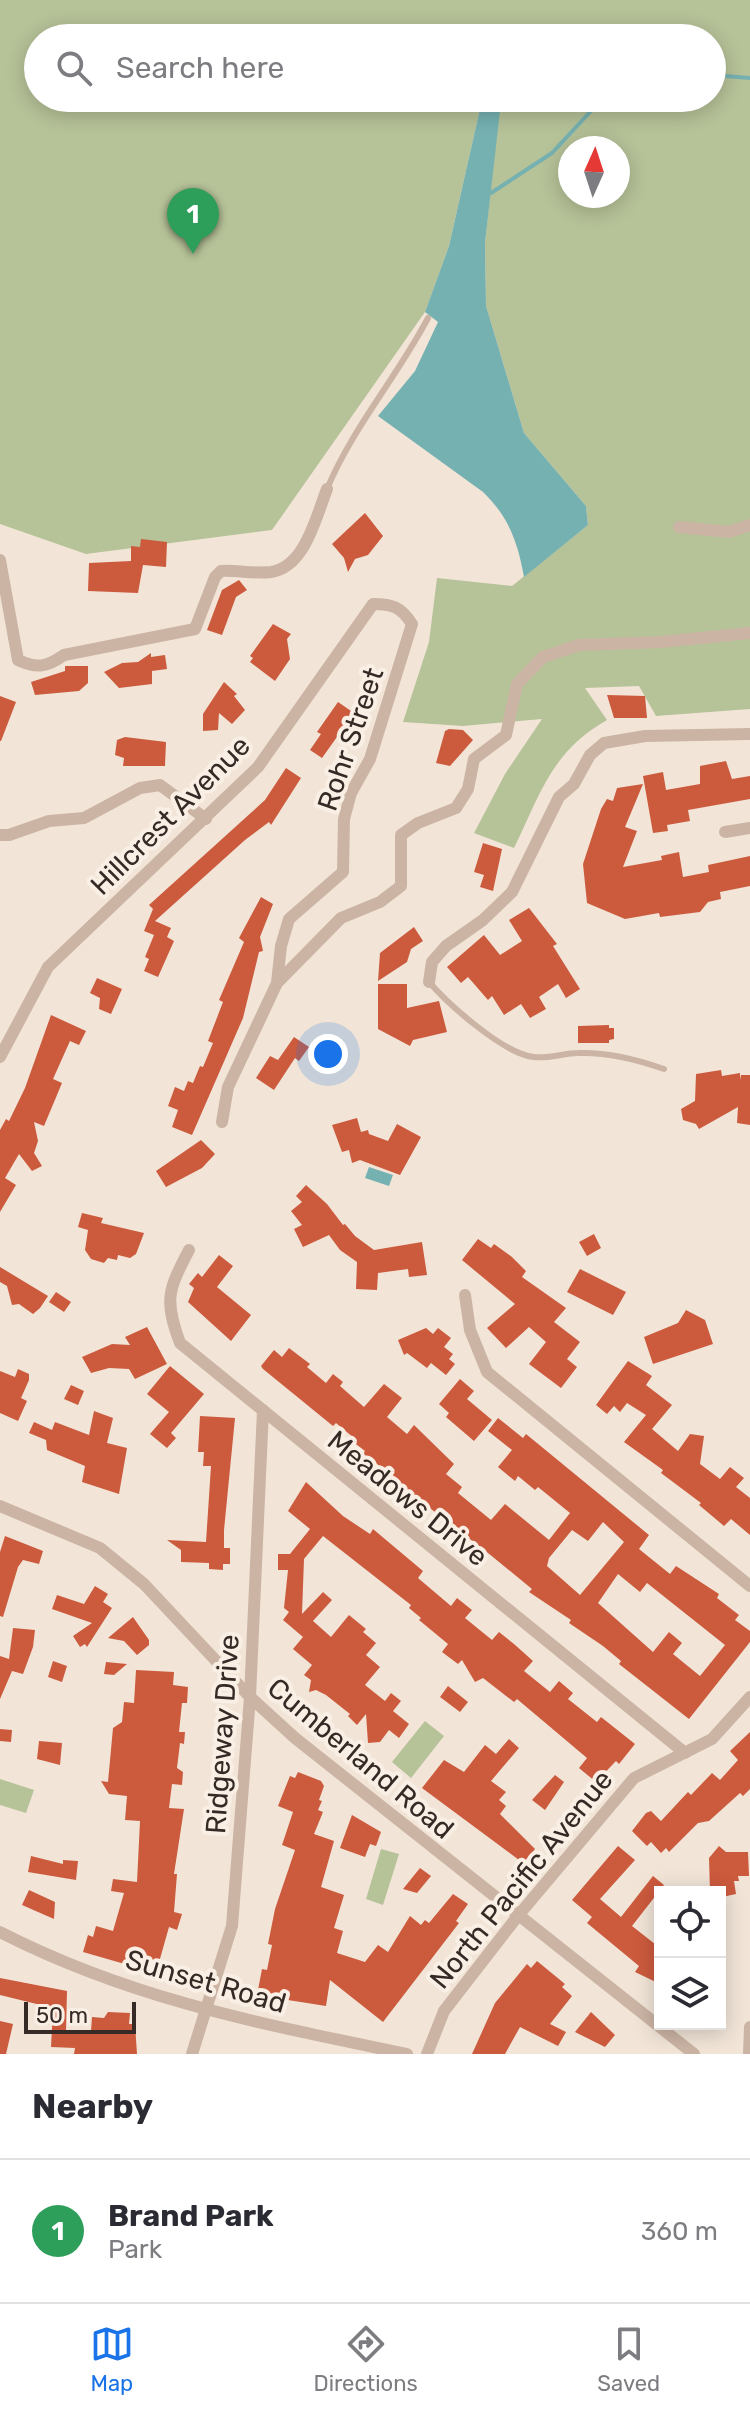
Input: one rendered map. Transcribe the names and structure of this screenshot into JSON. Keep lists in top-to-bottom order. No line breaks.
{"streets":{"street":["Rohr Street","Hillcrest Avenue","Meadows Drive","Ridgeway Drive","Cumberland Road","North Pacific Avenue","Sunset Road"]},"crossings":[["Rohr Street","Hillcrest Avenue"],["Meadows Drive","Ridgeway Drive"],["Meadows Drive","North Pacific Avenue"],["Ridgeway Drive","Cumberland Road"],["Ridgeway Drive","Sunset Road"],["Cumberland Road","North Pacific Avenue"]],"scale_bar":"50 m","north":"top","page":{"search":"Search here","pins":"1","scale":"50 m","heading":"Nearby","list":[{"mark":"1","name":"Brand Park","note":"Park","value":"360 m"}],"nav":["Map","Directions","Saved"]}}
